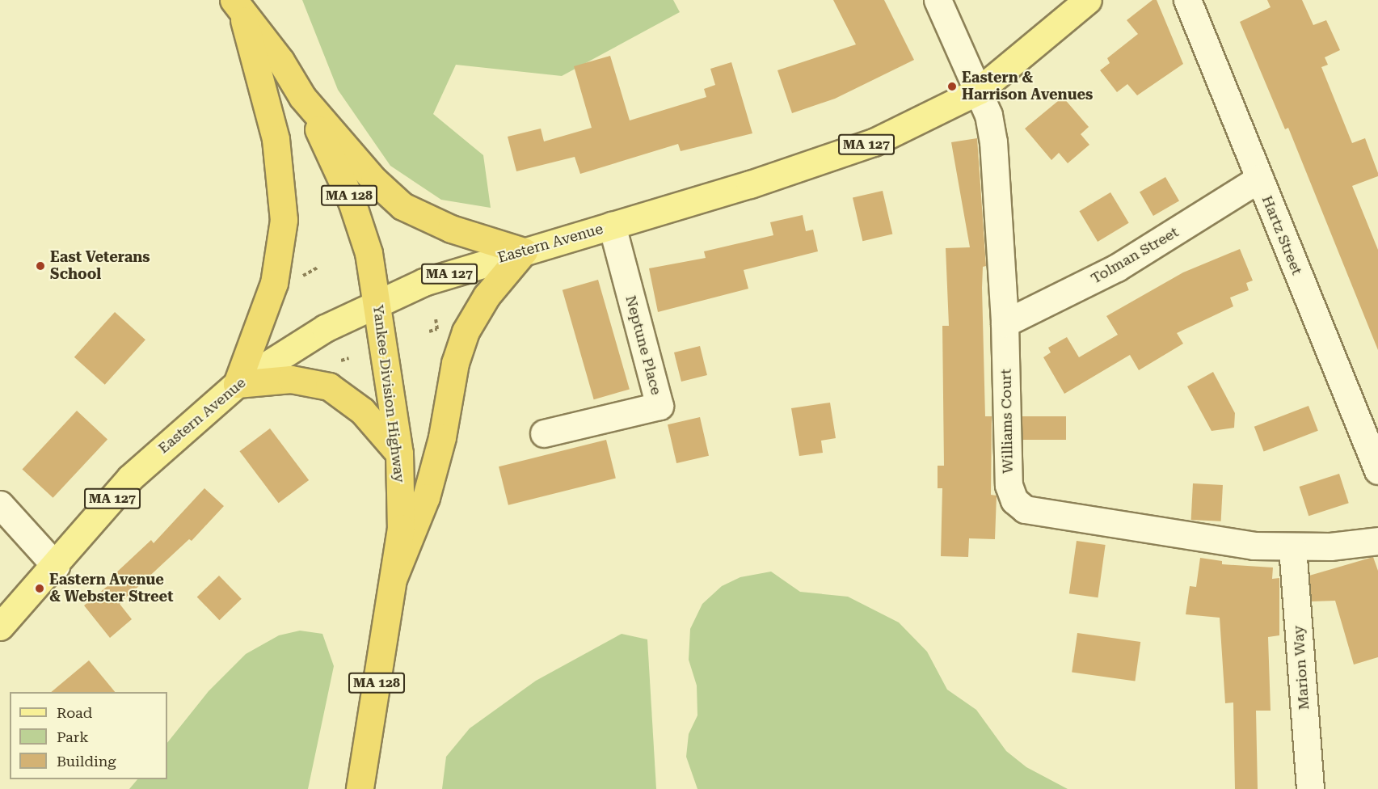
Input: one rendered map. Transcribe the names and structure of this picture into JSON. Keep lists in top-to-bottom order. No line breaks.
{"streets":{"highway":["MA 128","Yankee Division Highway"],"main road":["MA 127","Eastern Avenue"],"street":["Hartz Street","Tolman Street","Neptune Place","Williams Court","Marion Way"]},"crossings":[["MA 128","Yankee Division Highway"],["Hartz Street","Tolman Street"],["Eastern Avenue","Neptune Place"],["Eastern Avenue","Yankee Division Highway"],["Eastern Avenue","Williams Court"],["Tolman Street","Williams Court"],["Williams Court","Marion Way"]],"places":["Eastern & Harrison Avenues","East Veterans School","Eastern Avenue & Webster Street"],"legend":["Road","Park","Building"]}
